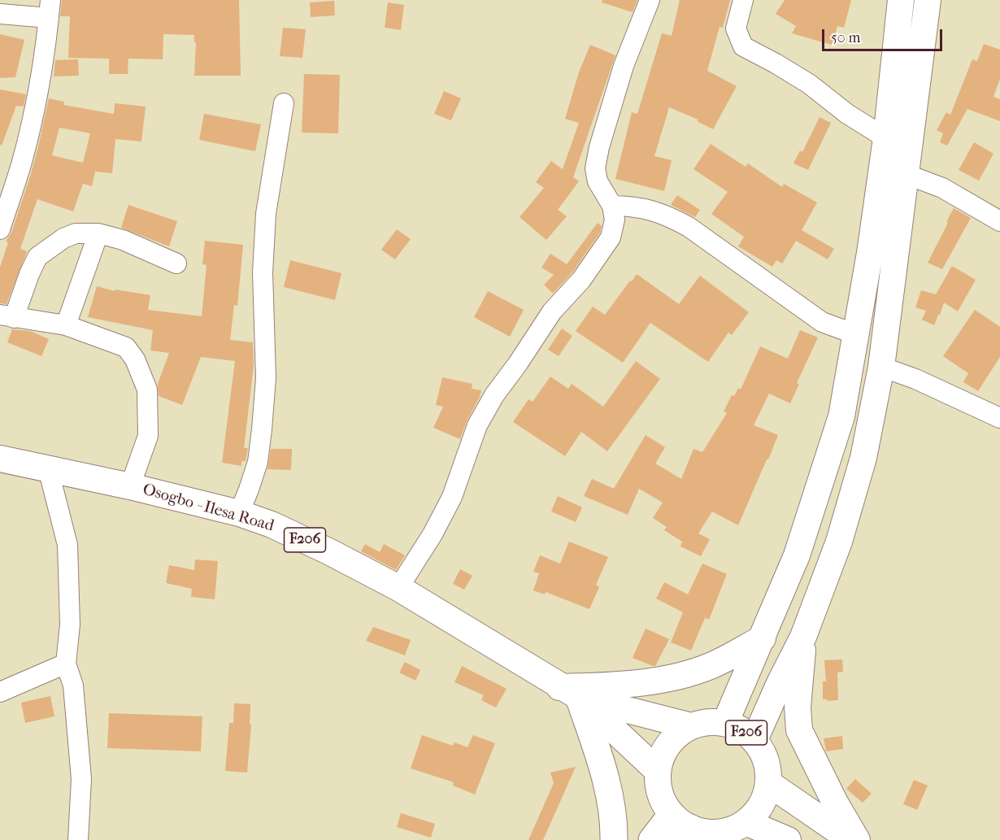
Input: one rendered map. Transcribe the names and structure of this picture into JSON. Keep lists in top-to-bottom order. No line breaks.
{"streets":{"main road":["Osogbo - Ilesa Road","F206"]},"crossings":[["Osogbo - Ilesa Road","F206"]],"scale_bar":"50 m"}
